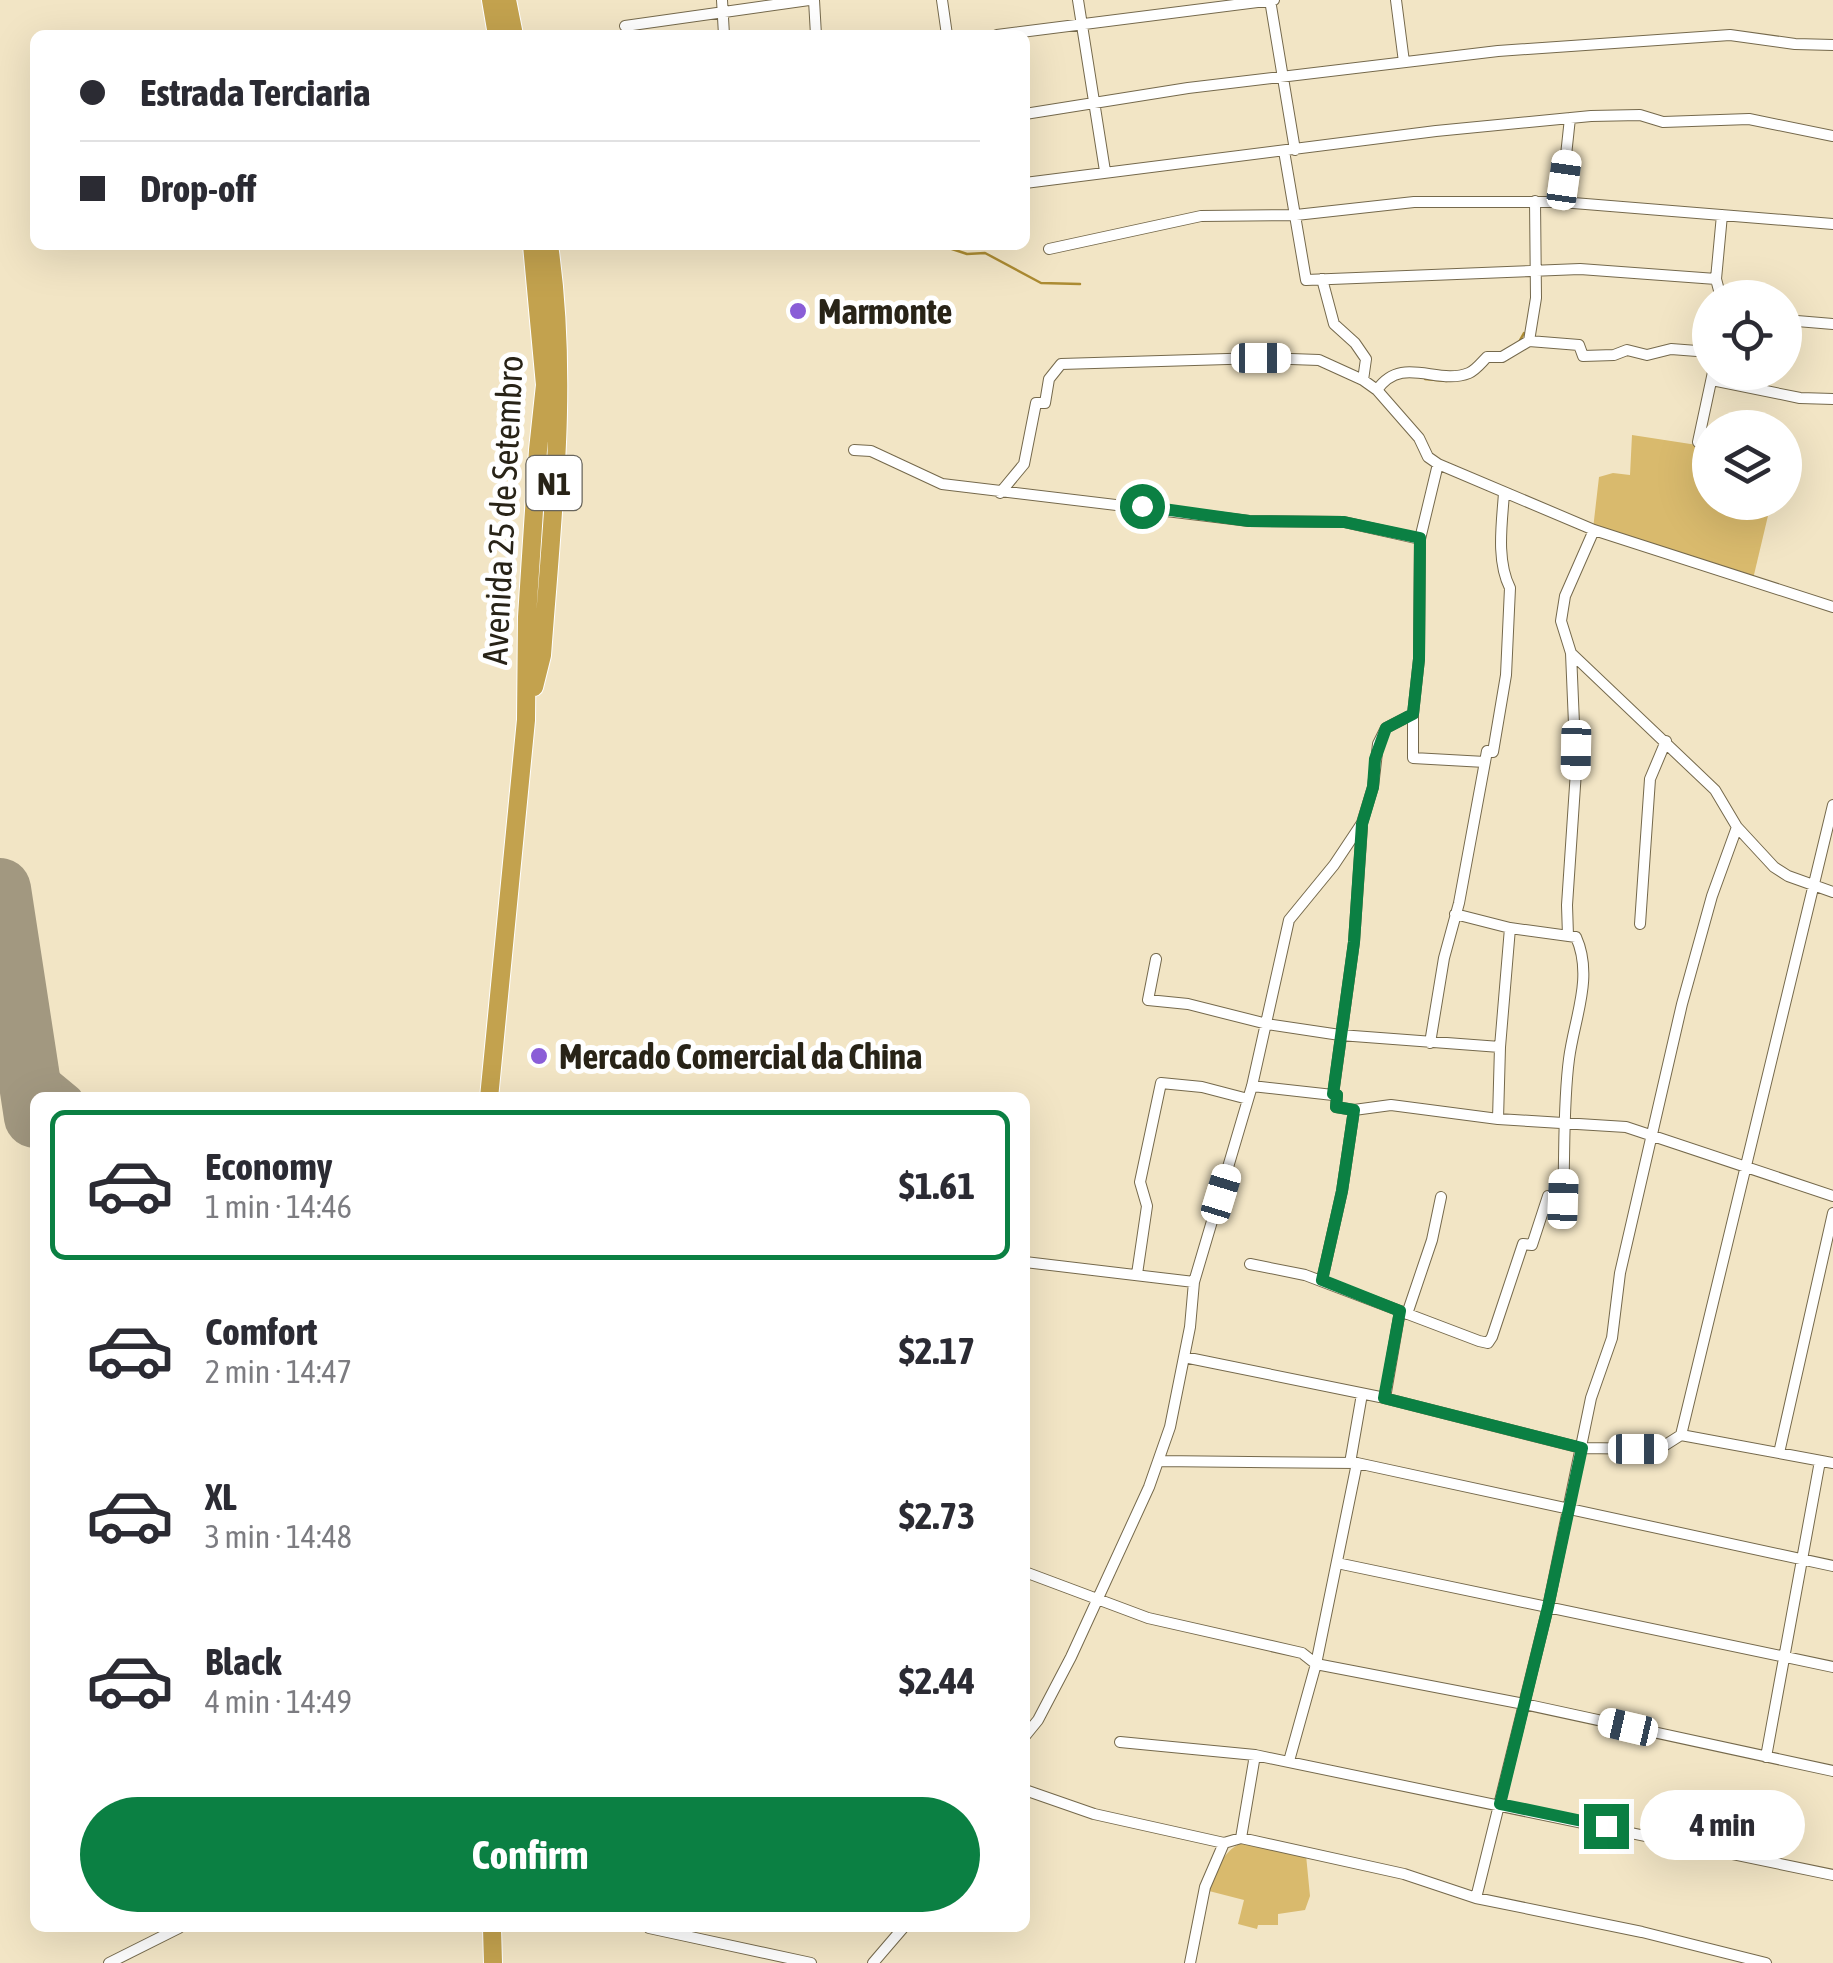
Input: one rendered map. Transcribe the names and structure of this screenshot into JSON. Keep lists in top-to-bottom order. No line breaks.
{"streets":{"highway":["N1","Avenida 25 de Setembro"]},"crossings":[["N1","Avenida 25 de Setembro"]],"places":["Marmonte","Mercado Comercial da China"],"page":{"banner":["Estrada Terciaria","Drop-off"],"list":[{"name":"Economy","note":"1 min · 14:46","value":"$1.61"},{"name":"Comfort","note":"2 min · 14:47","value":"$2.17"},{"name":"XL","note":"3 min · 14:48","value":"$2.73"},{"name":"Black","note":"4 min · 14:49","value":"$2.44"}],"buttons":"Confirm","bubble":"4 min"}}
